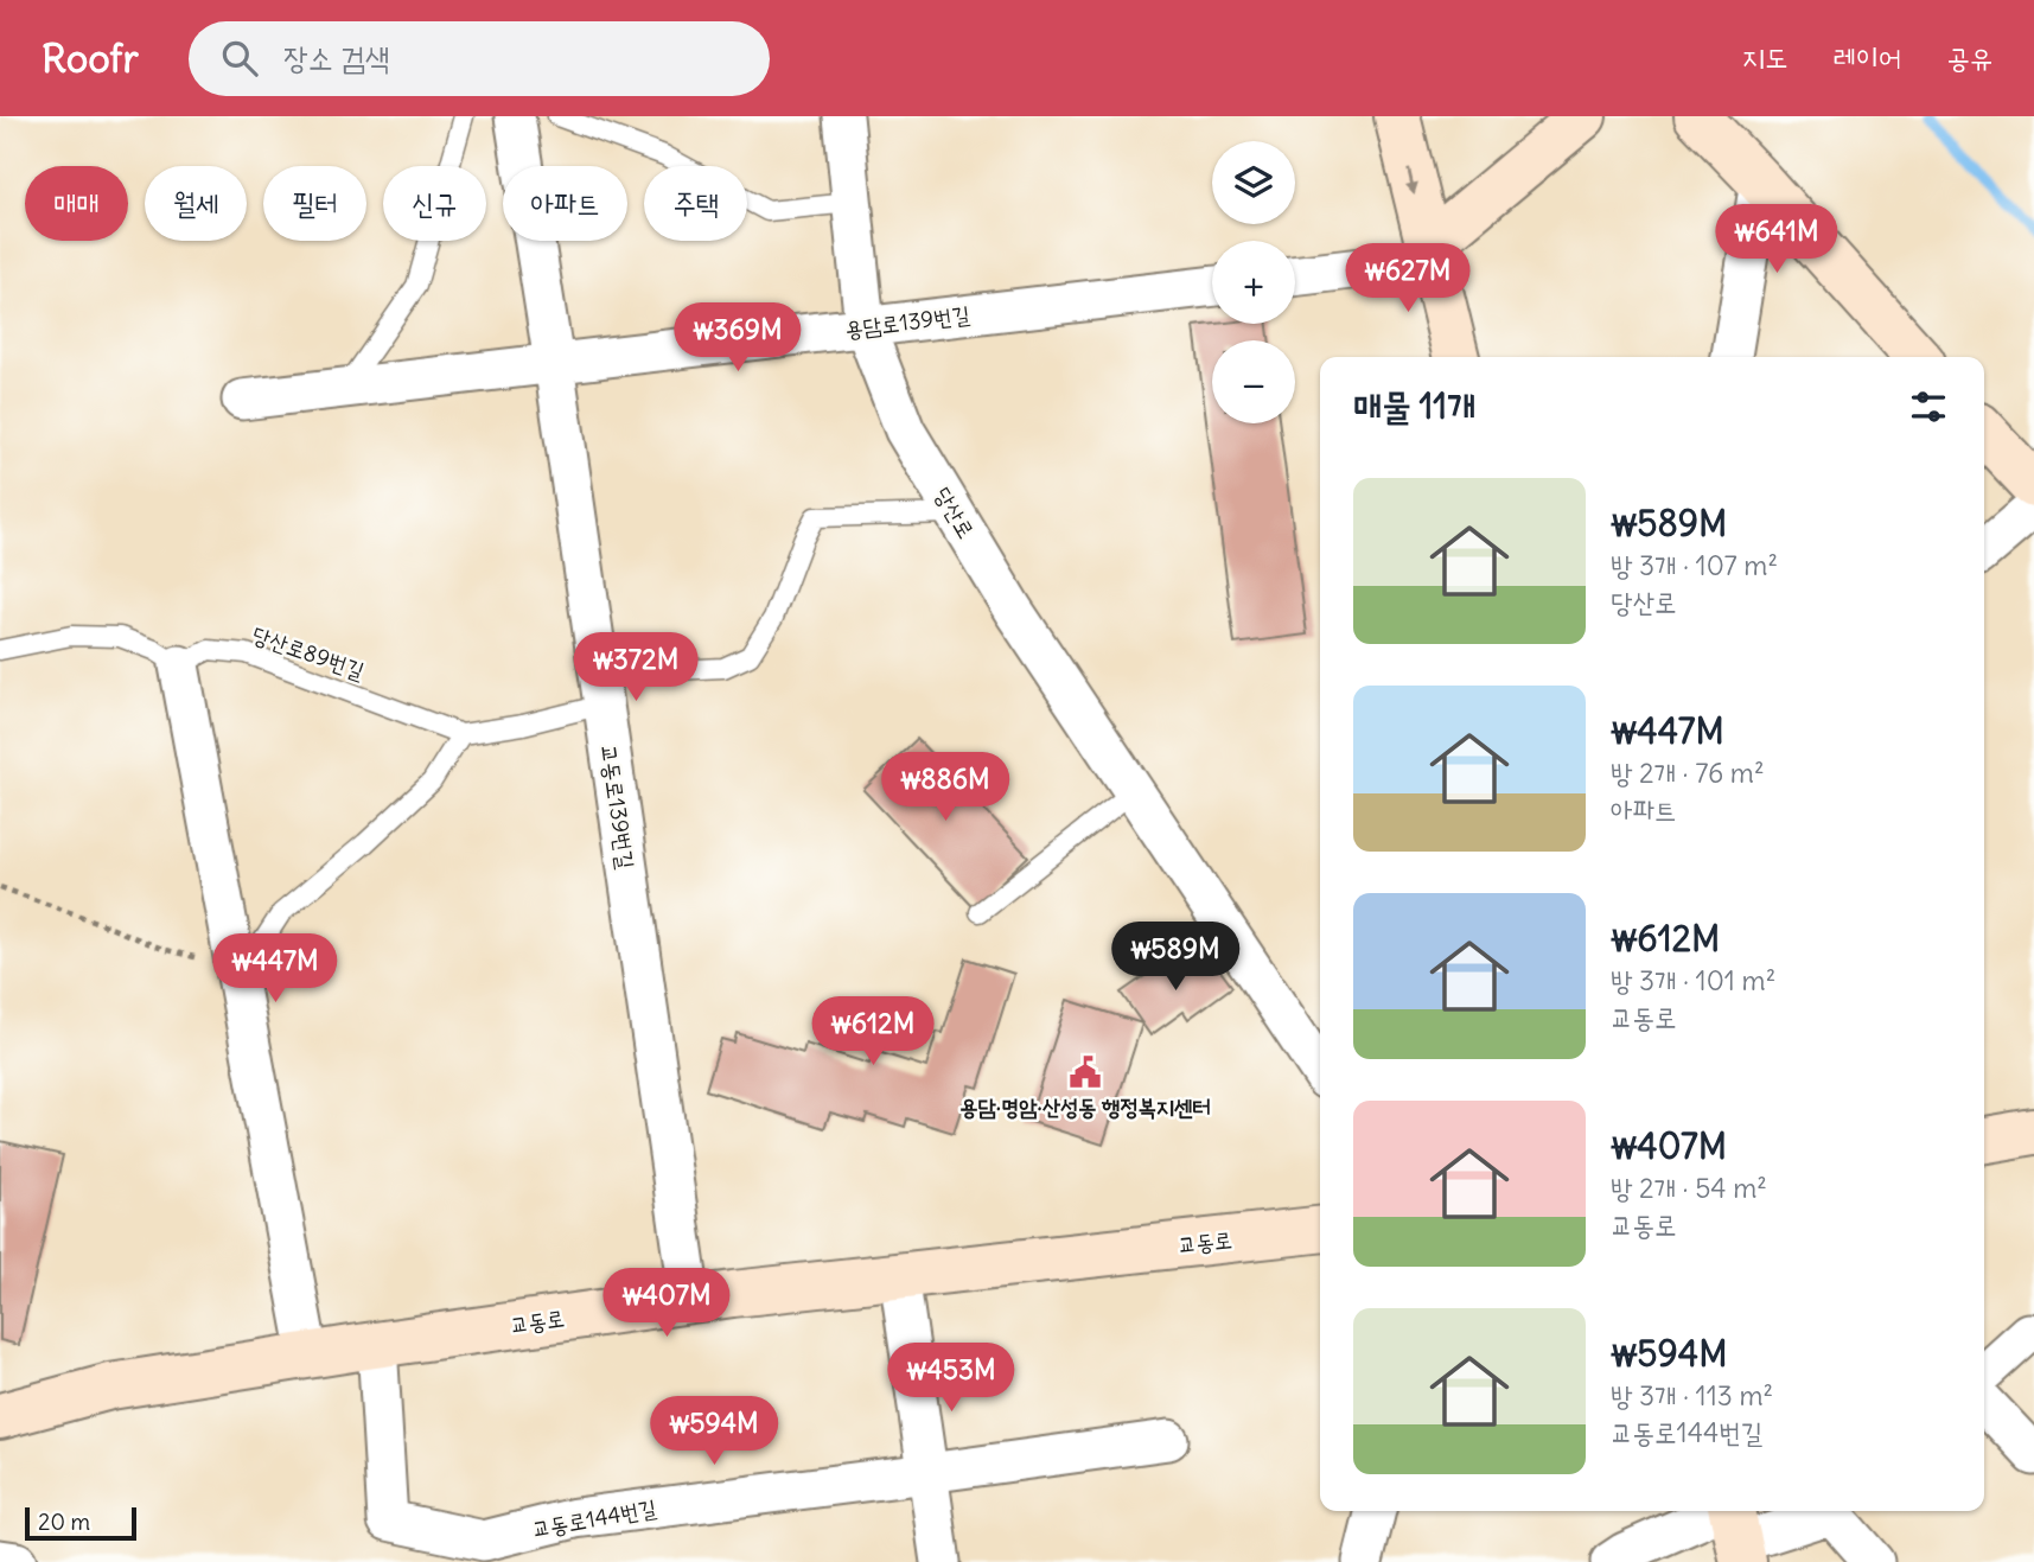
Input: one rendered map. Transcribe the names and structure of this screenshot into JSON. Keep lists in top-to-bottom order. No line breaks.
{"streets":{"street":["용담로139번길","당산로","교동로139번길","교동로","교동로144번길"],"lane":["당산로89번길"]},"crossings":[["용담로139번길","당산로"],["용담로139번길","교동로139번길"],["당산로","당산로89번길"],["당산로89번길","교동로139번길"],["교동로139번길","교동로"],["교동로","교동로144번길"]],"places":{"public building":["용담·명암·산성동 행정복지센터"]},"scale_bar":"20 m","page":{"header":"Roofr","search":"장소 검색","nav":["지도","레이어","공유"],"map_buttons":["+","−"],"chip":["매매","월세","필터","신규","아파트","주택"],"price":["₩641M","₩627M","₩369M","₩372M","₩886M","₩589M","₩447M","₩612M","₩407M","₩453M","₩594M"],"heading":"매물 11개","list":[{"name":"₩589M","note":"방 3개 · 107 m² · 당산로"},{"name":"₩447M","note":"방 2개 · 76 m² · 아파트"},{"name":"₩612M","note":"방 3개 · 101 m² · 교동로"},{"name":"₩407M","note":"방 2개 · 54 m² · 교동로"},{"name":"₩594M","note":"방 3개 · 113 m² · 교동로144번길"}],"scale":"20 m"}}
